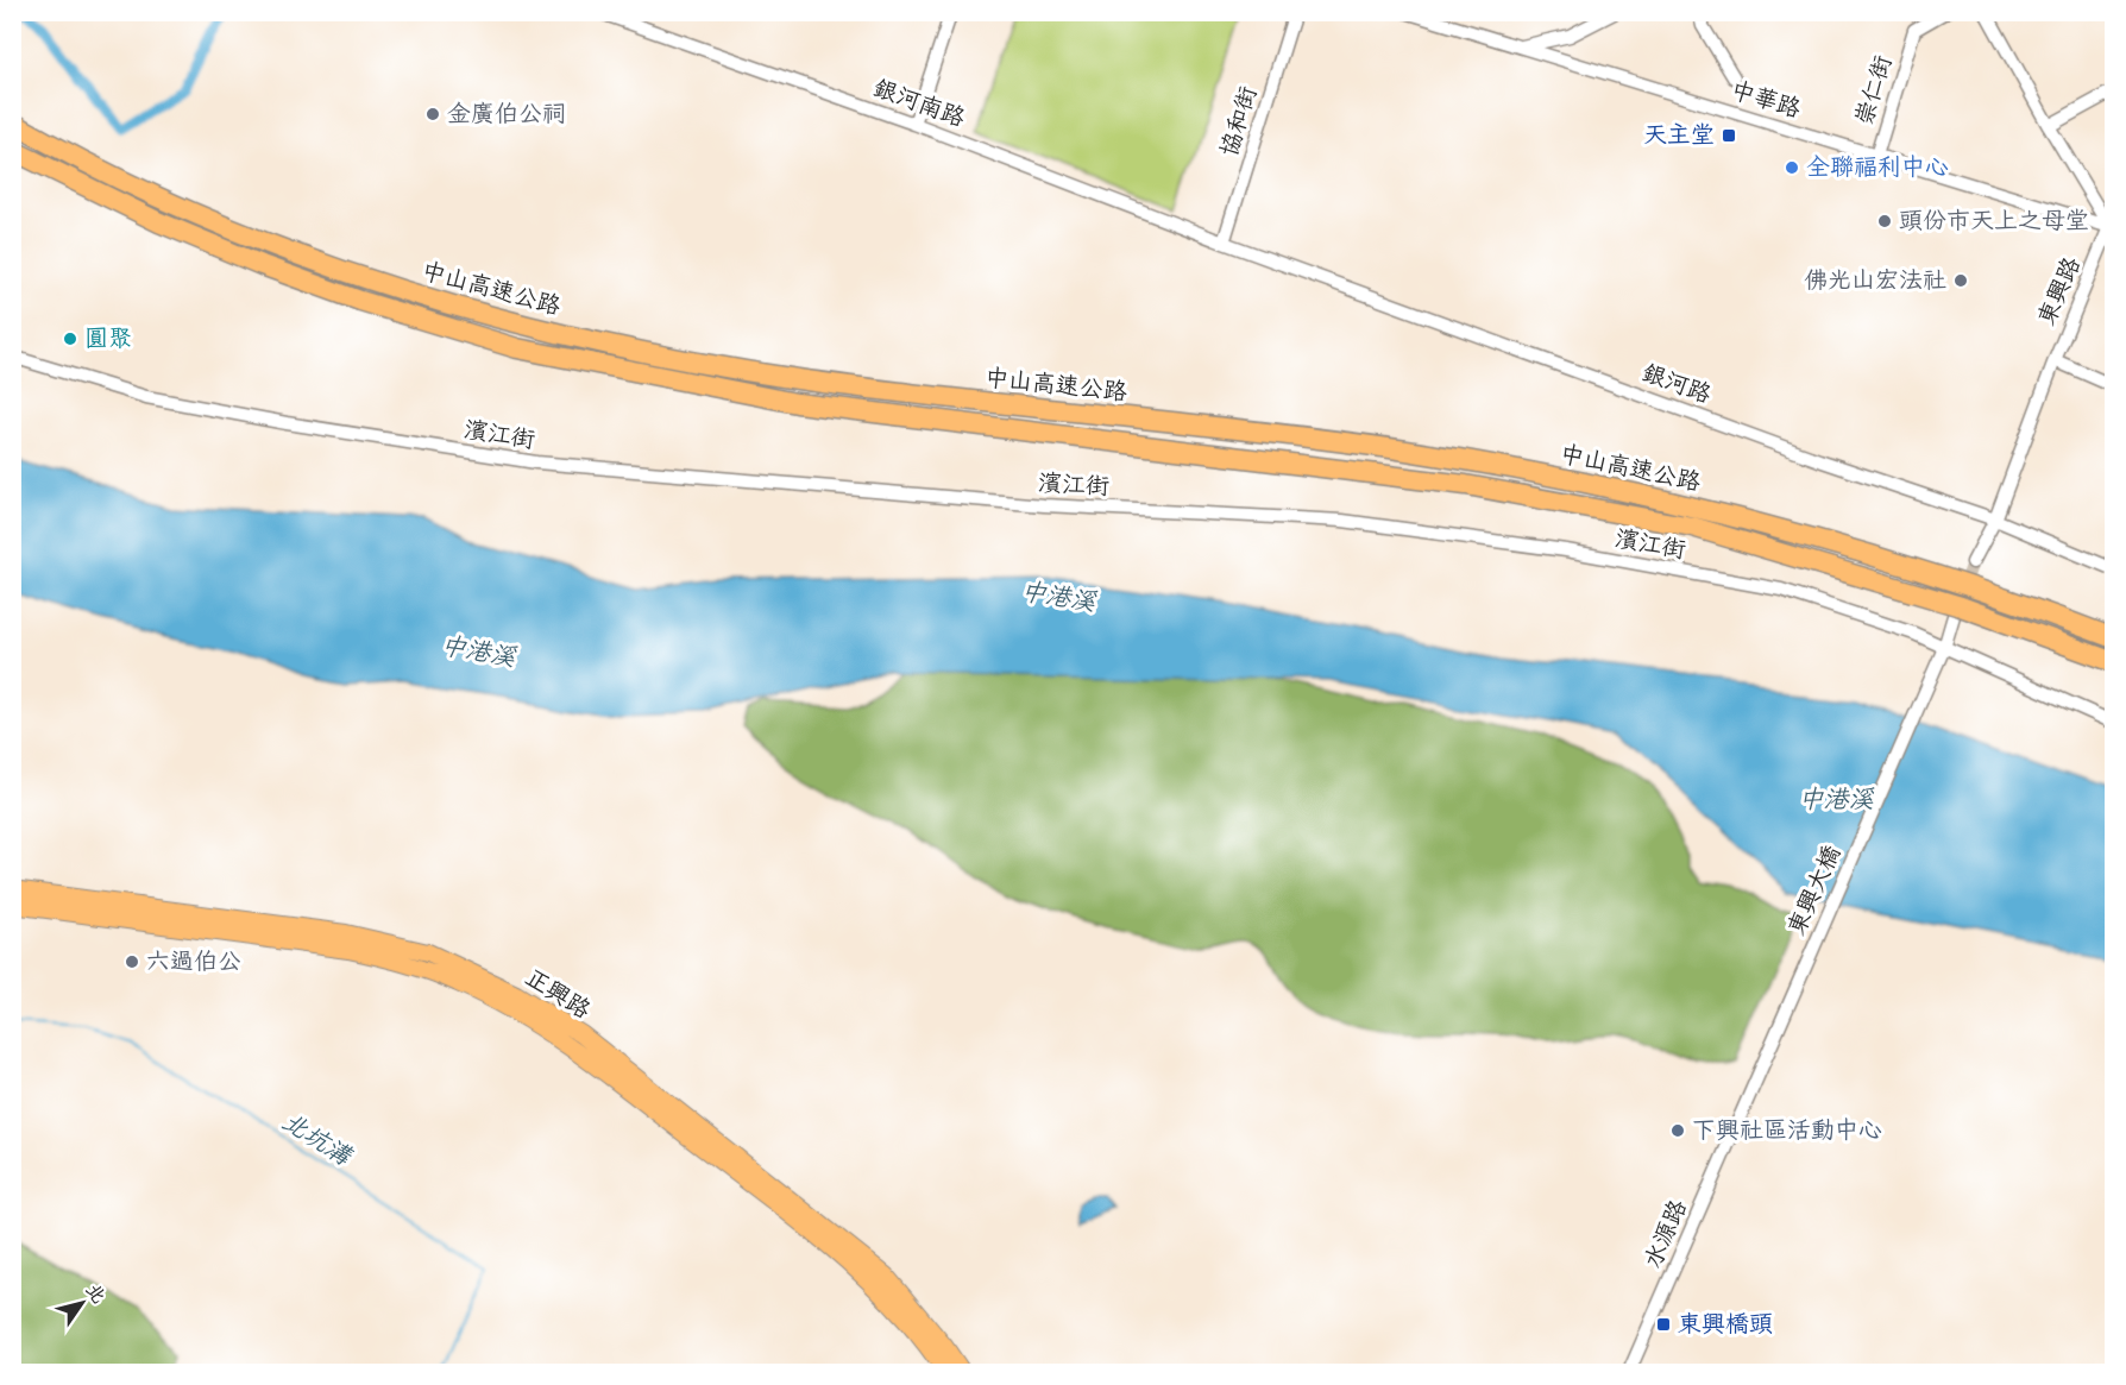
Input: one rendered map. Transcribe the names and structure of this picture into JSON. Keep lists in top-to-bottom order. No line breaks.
{"streets":{"highway":["中山高速公路"],"main road":["正興路"],"street":["崇仁街","中華路","銀河南路","協和街","東興路","銀河路","濱江街","東興大橋","水源路"]},"crossings":[["崇仁街","中華路"],["中華路","東興路"],["銀河南路","協和街"],["銀河南路","銀河路"],["協和街","銀河路"],["東興路","銀河路"],["濱江街","東興大橋"],["東興大橋","水源路"]],"water":["中港溪","北坑溝"],"places":{"other":["金廣伯公祠","全聯福利中心","頭份市天上之母堂","佛光山宏法社","圓聚","六過伯公","下興社區活動中心"],"transit":["天主堂","東興橋頭"]},"north":"top right"}
